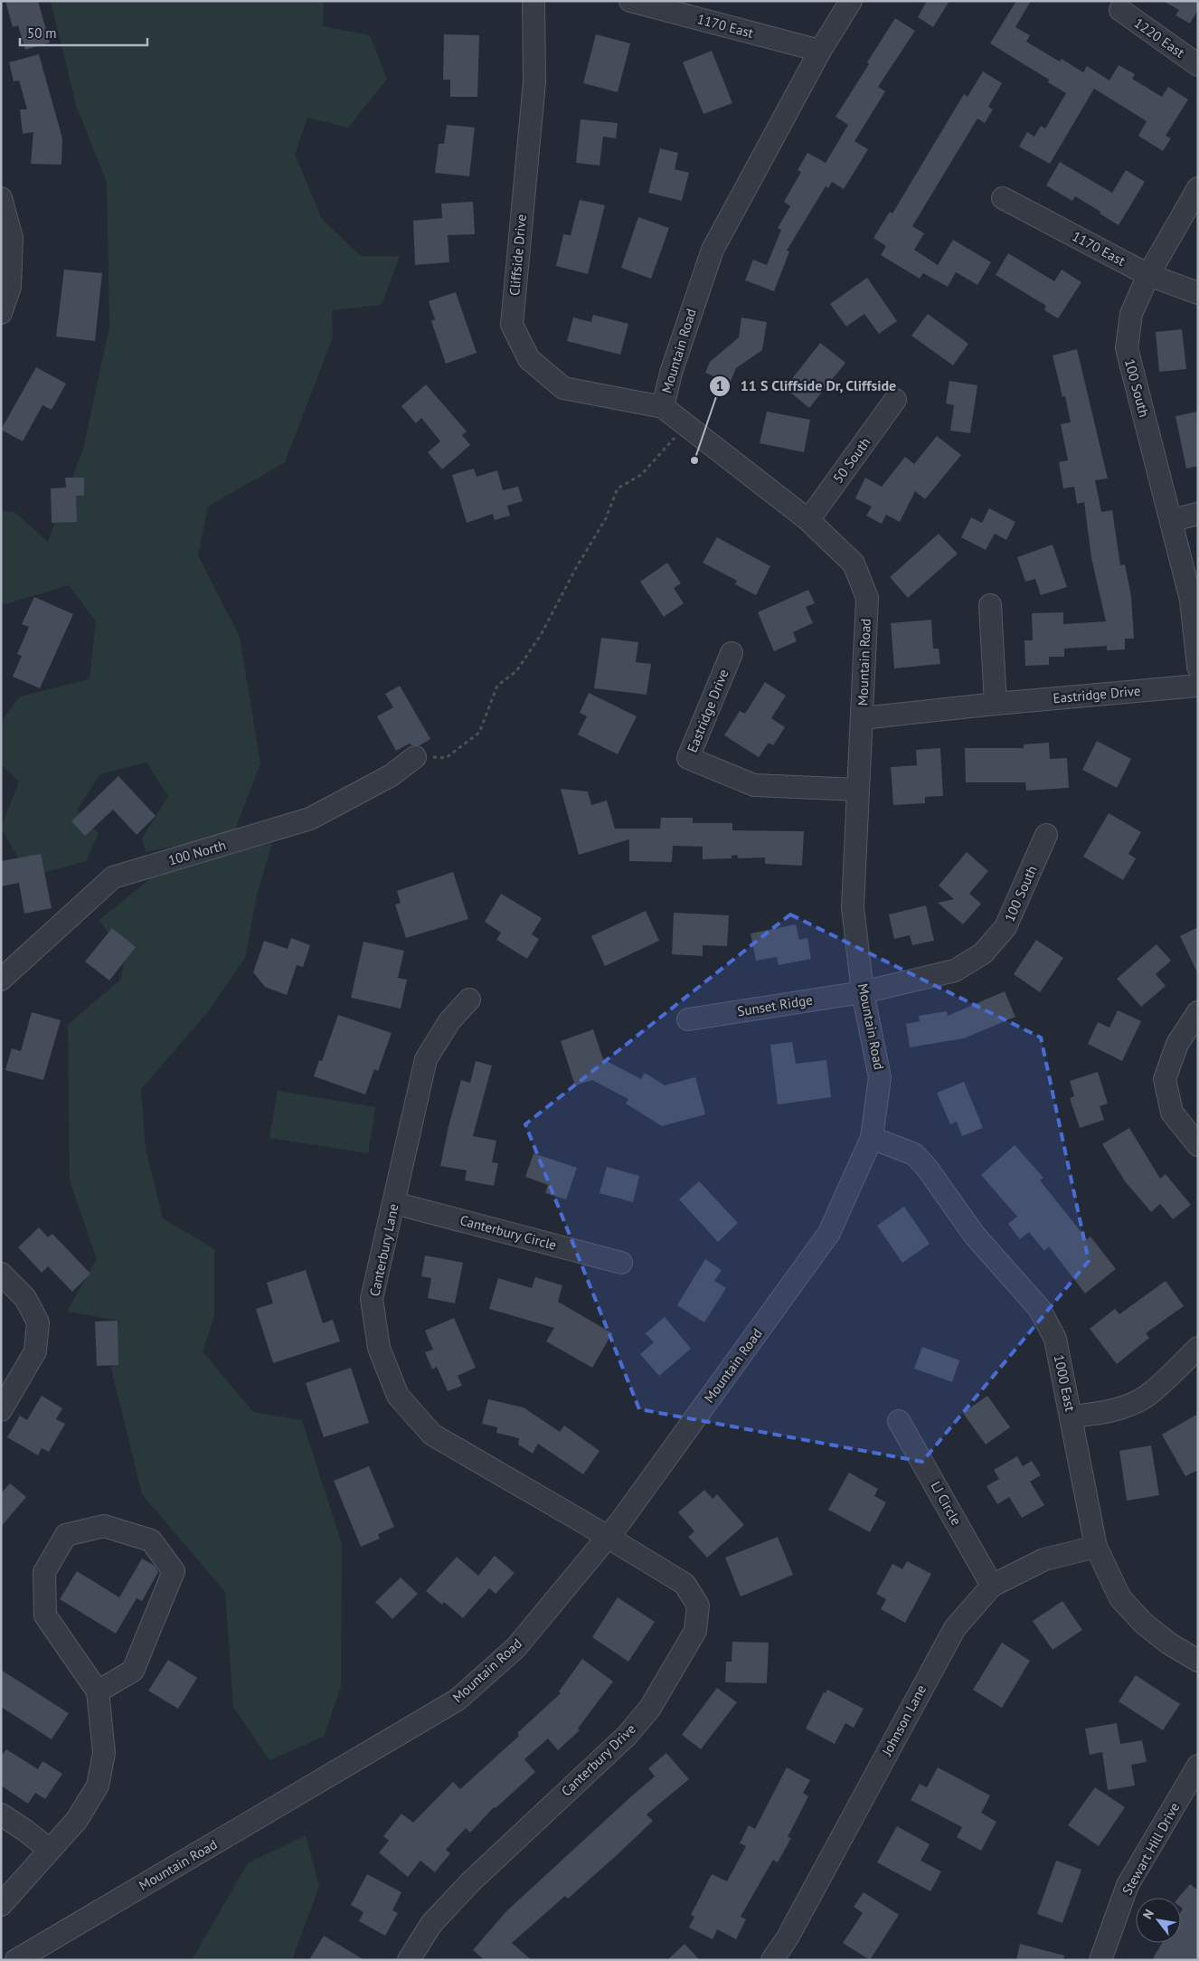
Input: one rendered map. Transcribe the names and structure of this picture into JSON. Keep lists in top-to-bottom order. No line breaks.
{"streets":{"street":["1170 East","1220 East","Cliffside Drive","Mountain Road","100 South","50 South","Eastridge Drive","100 North","Sunset Ridge","Canterbury Circle","Canterbury Lane","1000 East","LJ Circle","Johnson Lane","Canterbury Drive","Stewart Hill Drive"]},"crossings":[["1170 East","Mountain Road"],["1170 East","100 South"],["Cliffside Drive","Mountain Road"],["Mountain Road","100 South"],["Mountain Road","50 South"],["Mountain Road","Eastridge Drive"],["Mountain Road","Sunset Ridge"],["Mountain Road","Canterbury Lane"],["Mountain Road","1000 East"],["Mountain Road","Canterbury Drive"],["100 South","Sunset Ridge"],["Canterbury Circle","Canterbury Lane"],["Canterbury Lane","Canterbury Drive"],["1000 East","Johnson Lane"],["LJ Circle","Johnson Lane"]],"places":["11 S Cliffside Dr, Cliffside"],"scale_bar":"50 m","north":"top left"}
